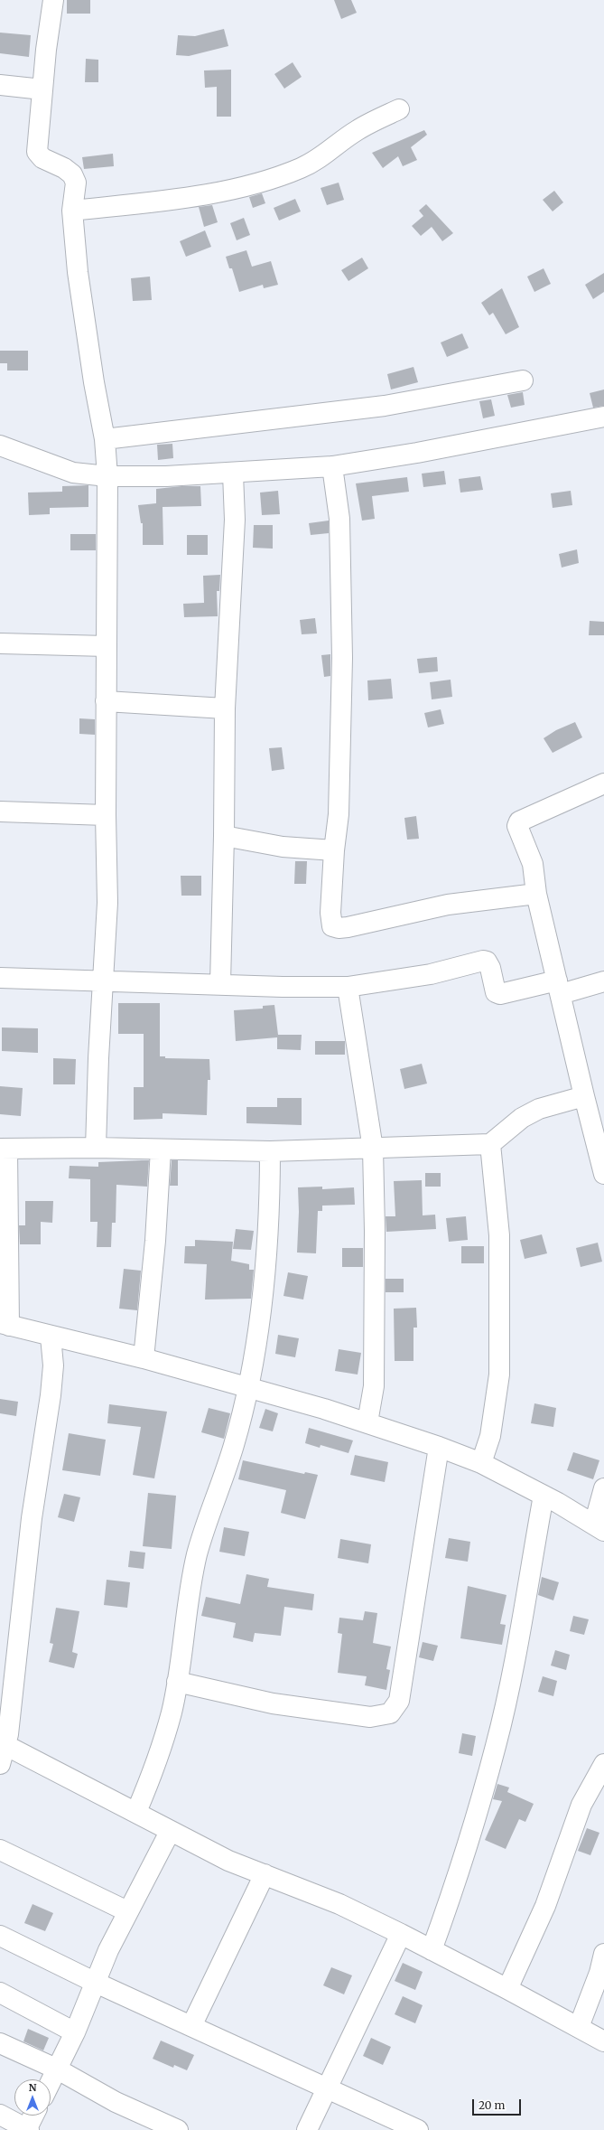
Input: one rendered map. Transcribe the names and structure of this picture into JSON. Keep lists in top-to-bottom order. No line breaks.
{"scale_bar":"20 m","north":"top"}
